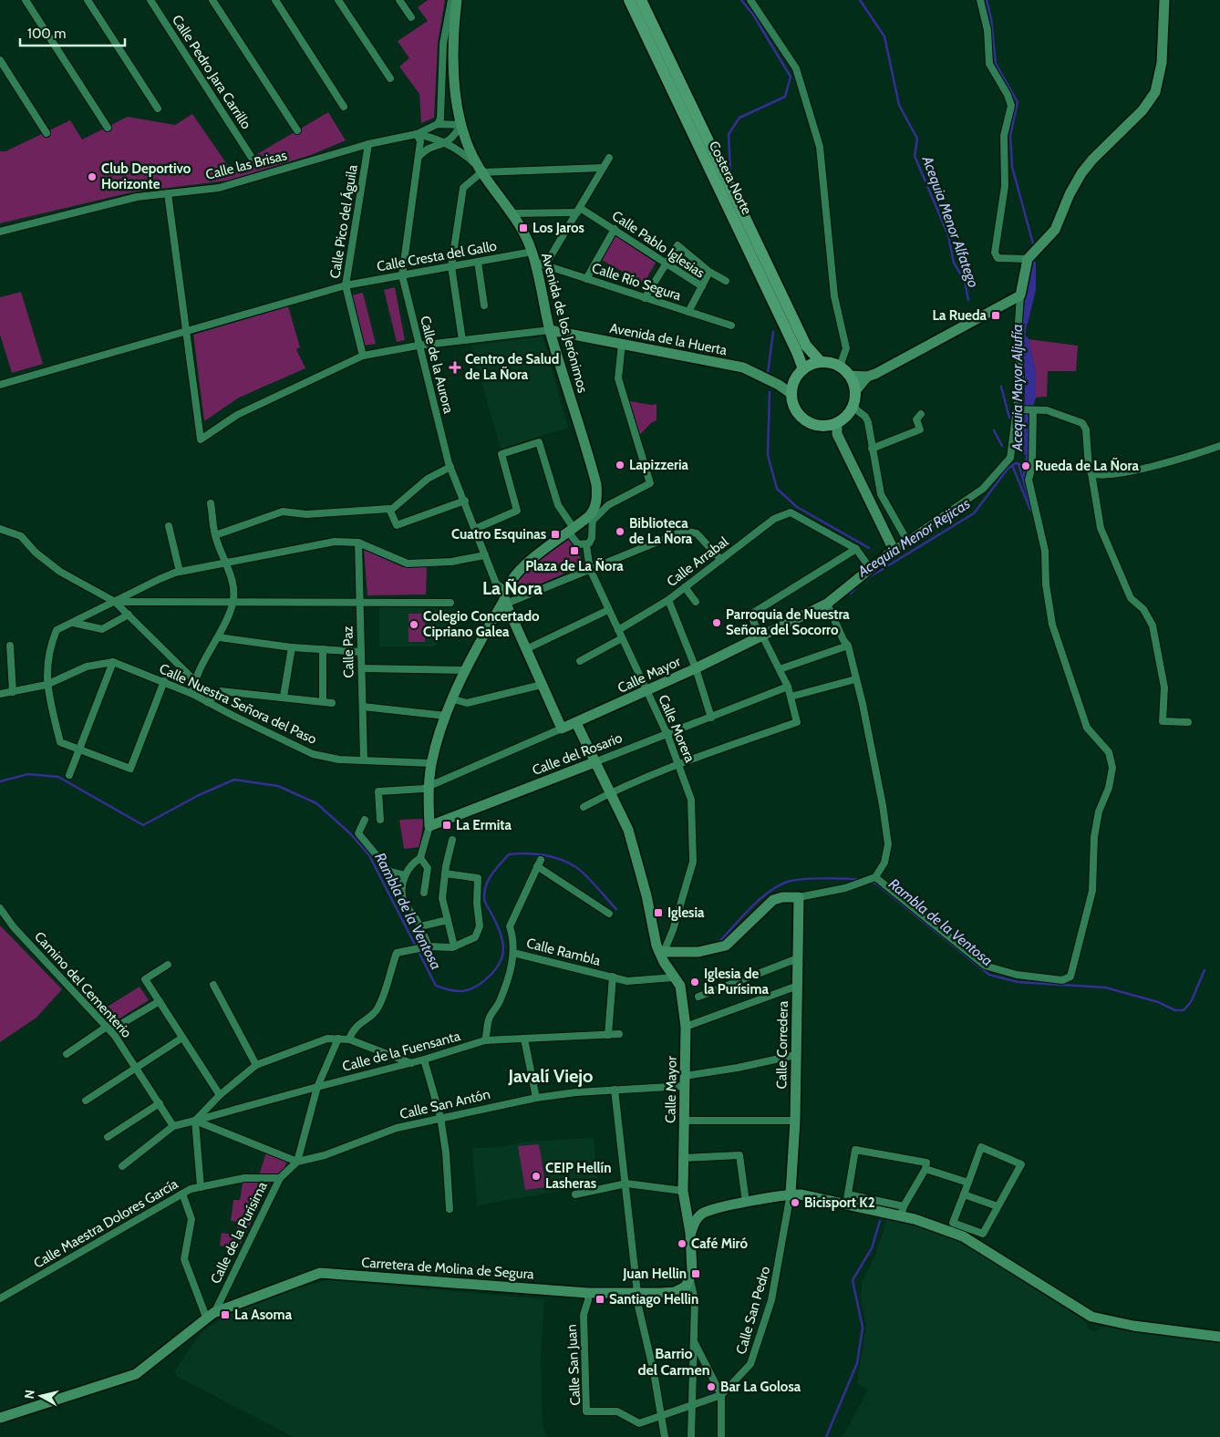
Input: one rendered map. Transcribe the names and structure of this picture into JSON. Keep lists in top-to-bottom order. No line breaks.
{"streets":{"main road":["Costera Norte"],"street":["Calle Pedro Jara Carrillo","Calle las Brisas","Calle Pico del Águila","Calle Pablo Iglesias","Calle Cresta del Gallo","Calle Río Segura","Avenida de los Jerónimos","Avenida de la Huerta","Calle de la Aurora","Calle Arrabal","Calle Paz","Calle Mayor","Calle Nuestra Señora del Paso","Calle Morera","Calle del Rosario","Calle Rambla","Camino del Cementerio","Calle Corredera","Calle de la Fuensanta","Calle San Antón","Calle Maestra Dolores García","Calle de la Purísima","Carretera de Molina de Segura","Calle San Pedro","Calle San Juan"]},"crossings":[["Calle las Brisas","Calle Pico del Águila"],["Calle las Brisas","Calle de la Aurora"],["Costera Norte","Avenida de la Huerta"],["Calle Pico del Águila","Calle Cresta del Gallo"],["Calle Pablo Iglesias","Calle Río Segura"],["Calle Cresta del Gallo","Calle Río Segura"],["Calle Cresta del Gallo","Avenida de los Jerónimos"],["Calle Cresta del Gallo","Calle de la Aurora"],["Calle Río Segura","Avenida de los Jerónimos"],["Avenida de los Jerónimos","Avenida de la Huerta"],["Avenida de los Jerónimos","Calle de la Aurora"],["Avenida de los Jerónimos","Calle Mayor"],["Avenida de los Jerónimos","Calle Nuestra Señora del Paso"],["Avenida de los Jerónimos","Calle Morera"],["Avenida de los Jerónimos","Calle del Rosario"],["Calle Arrabal","Calle Morera"],["Calle Paz","Calle Nuestra Señora del Paso"],["Calle Mayor","Calle Morera"],["Calle Mayor","Calle del Rosario"],["Calle Mayor","Calle Rambla"],["Calle Mayor","Calle San Antón"],["Calle Mayor","Carretera de Molina de Segura"],["Calle Morera","Calle del Rosario"],["Calle Rambla","Calle de la Fuensanta"],["Camino del Cementerio","Calle de la Fuensanta"],["Calle Corredera","Calle San Antón"],["Calle Corredera","Calle San Pedro"],["Calle San Antón","Calle de la Purísima"],["Calle Maestra Dolores García","Calle de la Purísima"],["Calle de la Purísima","Carretera de Molina de Segura"],["Carretera de Molina de Segura","Calle San Juan"]],"districts":["La Ñora","Javalí Viejo","Barrio del Carmen"],"water":["Acequia Menor Alfatego","Acequia Mayor Aljufía","Acequia Menor Rejicas","Rambla de la Ventosa"],"places":{"other":["Club Deportivo Horizonte","Lapizzeria","Rueda de La Ñora","Biblioteca de La Ñora","Parroquia de Nuestra Señora del Socorro","Colegio Concertado Cipriano Galea","Iglesia de la Purísima","CEIP Hellín Lasheras","Bicisport K2","Café Miró","Bar La Golosa"],"transit":["Los Jaros","La Rueda","Cuatro Esquinas","Plaza de La Ñora","La Ermita","Iglesia","Juan Hellin","Santiago Hellin","La Asoma"],"health":["Centro de Salud de La Ñora"]},"scale_bar":"100 m","north":"left"}
